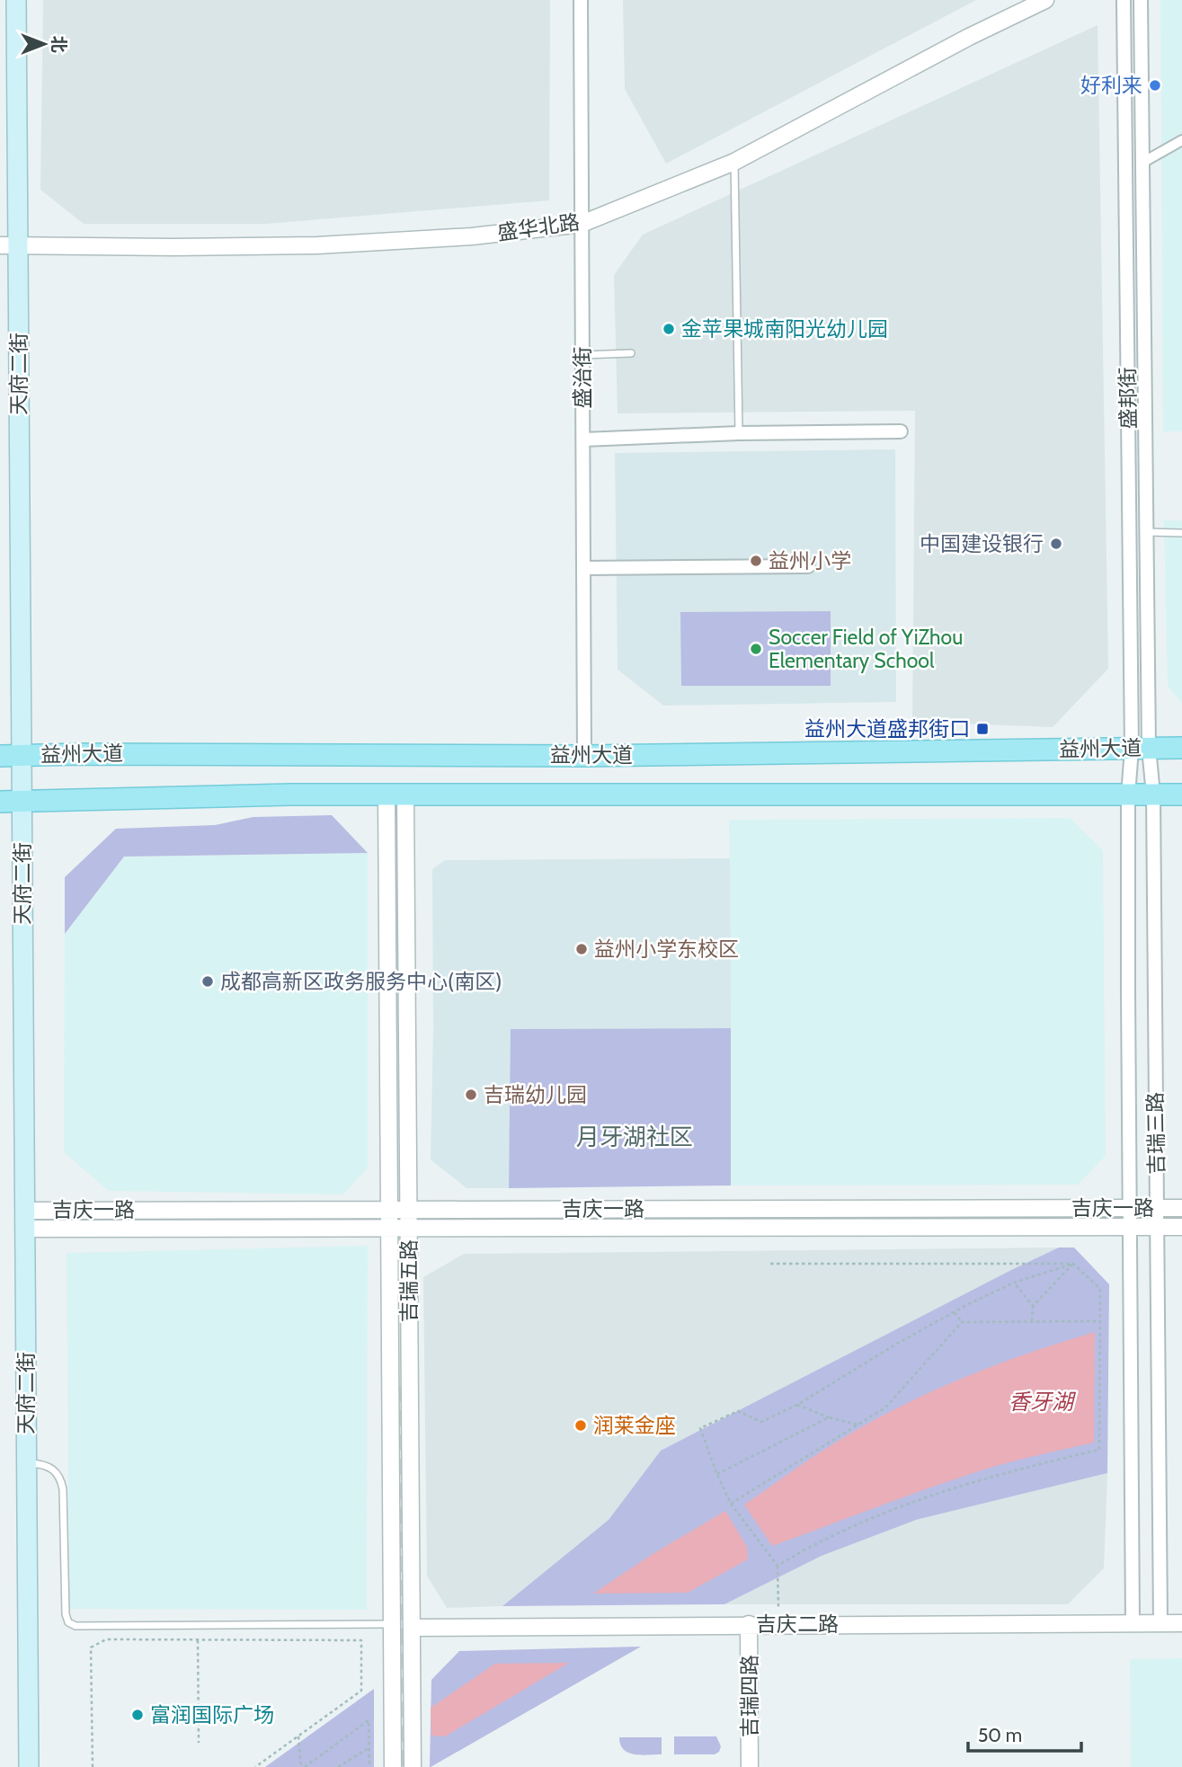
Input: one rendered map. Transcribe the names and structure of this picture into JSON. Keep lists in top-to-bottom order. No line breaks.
{"streets":{"main road":["天府二街","益州大道"],"street":["盛华北路","盛治街","盛邦街","吉瑞三路","吉庆一路","吉瑞五路","吉庆二路","吉瑞四路"]},"crossings":[["盛华北路","天府二街"],["盛华北路","盛治街"],["天府二街","益州大道"],["天府二街","吉庆一路"],["盛治街","益州大道"],["盛邦街","益州大道"],["盛邦街","吉瑞三路"],["益州大道","吉瑞三路"],["益州大道","吉瑞五路"],["吉瑞三路","吉庆一路"],["吉瑞三路","吉庆二路"],["吉庆一路","吉瑞五路"],["吉瑞五路","吉庆二路"],["吉庆二路","吉瑞四路"]],"districts":["月牙湖社区"],"water":["香牙湖"],"places":{"other":["好利来","金苹果城南阳光幼儿园","中国建设银行","益州小学","Soccer Field of YiZhou Elementary School","益州小学东校区","成都高新区政务服务中心(南区)","吉瑞幼儿园","润莱金座","富润国际广场"],"transit":["益州大道盛邦街口"]},"scale_bar":"50 m","north":"right"}
